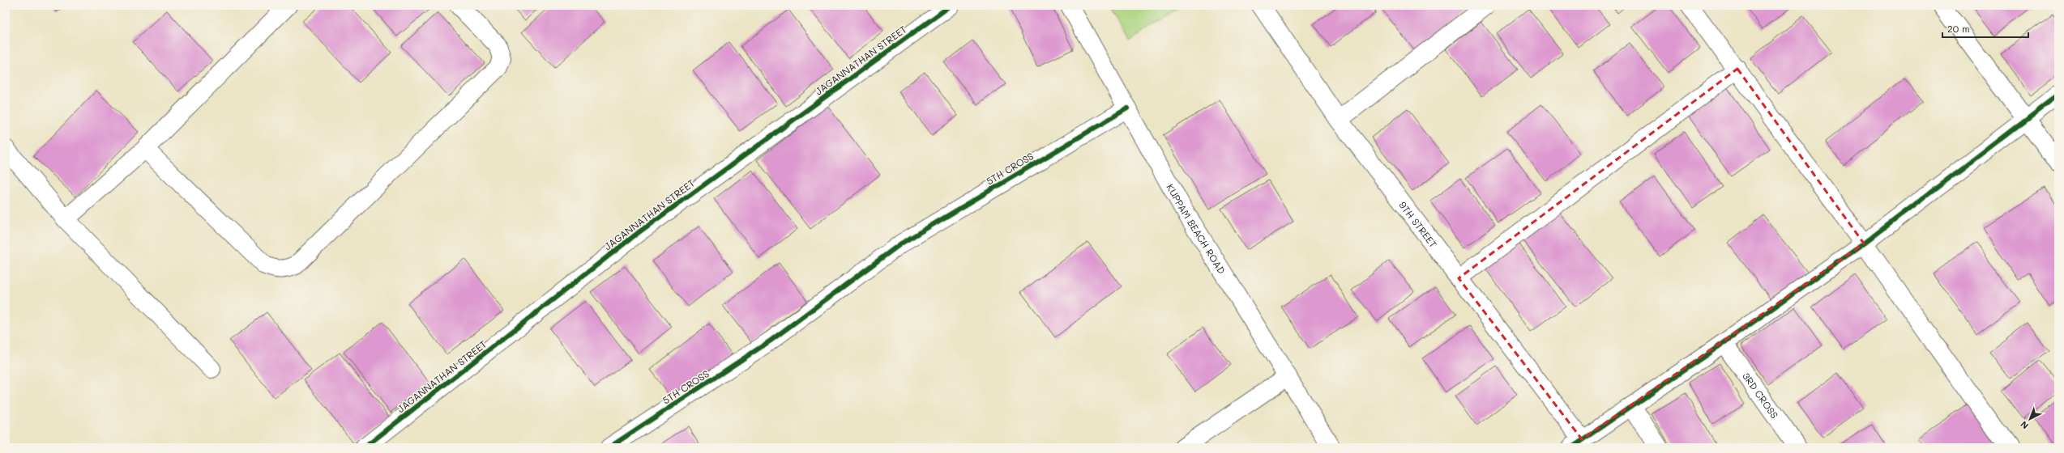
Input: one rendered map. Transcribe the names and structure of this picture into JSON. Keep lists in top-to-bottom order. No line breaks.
{"streets":{"street":["JAGANNATHAN STREET","5TH CROSS","9TH STREET","KUPPAM BEACH ROAD","3RD CROSS"]},"crossings":[["5TH CROSS","KUPPAM BEACH ROAD"]],"scale_bar":"20 m","north":"bottom left"}
